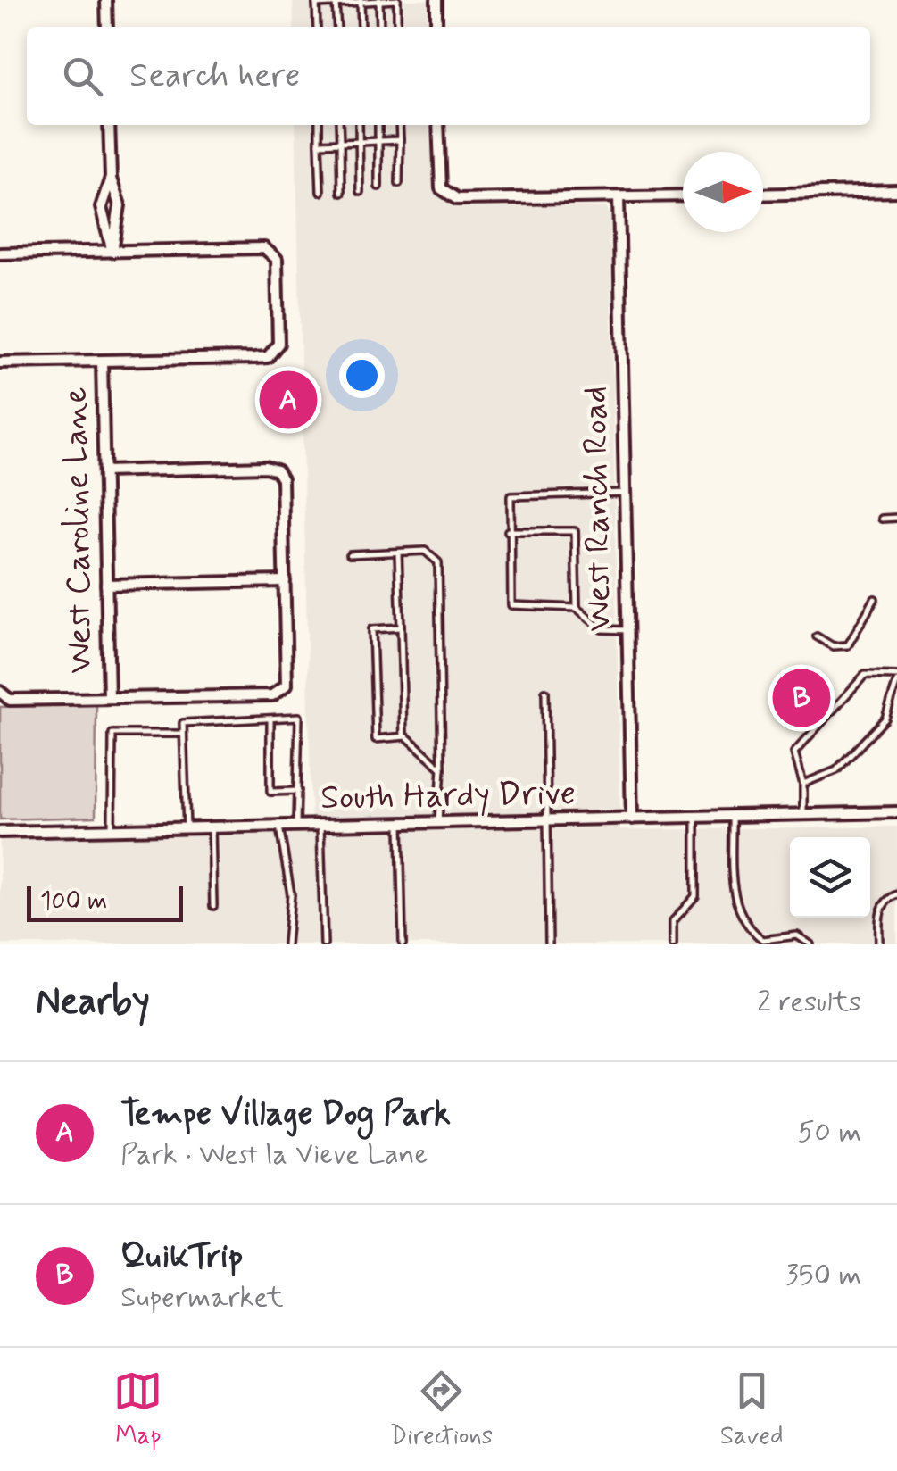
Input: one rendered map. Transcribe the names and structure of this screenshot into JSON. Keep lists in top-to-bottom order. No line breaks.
{"streets":{"street":["West Ranch Road","West Caroline Lane","South Hardy Drive"]},"crossings":[["West Ranch Road","South Hardy Drive"]],"scale_bar":"100 m","north":"right","page":{"search":"Search here","pins":["A","B"],"scale":"100 m","heading":["Nearby","2 results"],"list":[{"mark":"A","name":"Tempe Village Dog Park","note":"Park · West la Vieve Lane","value":"50 m"},{"mark":"B","name":"QuikTrip","note":"Supermarket","value":"350 m"}],"nav":["Map","Directions","Saved"]}}
